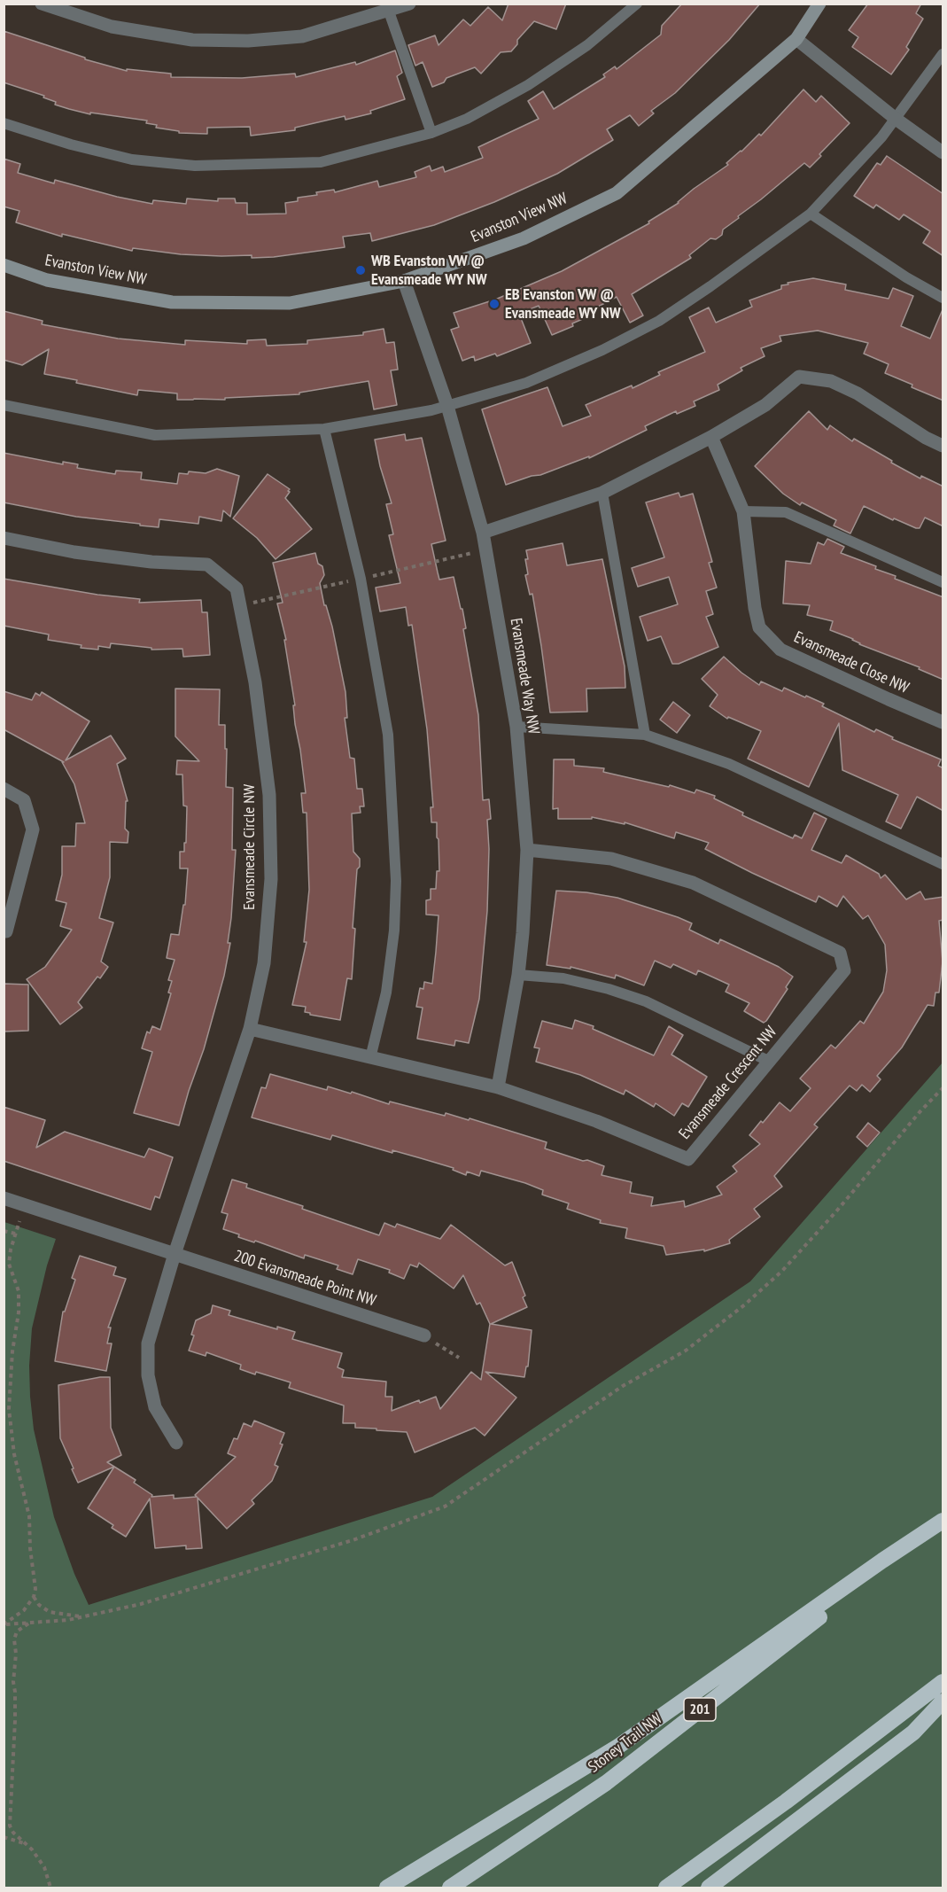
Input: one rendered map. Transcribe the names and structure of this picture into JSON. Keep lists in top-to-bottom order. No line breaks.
{"streets":{"highway":["201","Stoney Trail NW"],"street":["Evanston View NW","Evansmeade Close NW","Evansmeade Way NW","Evansmeade Circle NW","Evansmeade Crescent NW","200 Evansmeade Point NW"]},"crossings":[["Evanston View NW","Evansmeade Way NW"],["Evansmeade Way NW","Evansmeade Crescent NW"],["Evansmeade Circle NW","Evansmeade Crescent NW"],["Evansmeade Circle NW","200 Evansmeade Point NW"]],"places":["WB Evanston VW @ Evansmeade WY NW","EB Evanston VW @ Evansmeade WY NW"]}
